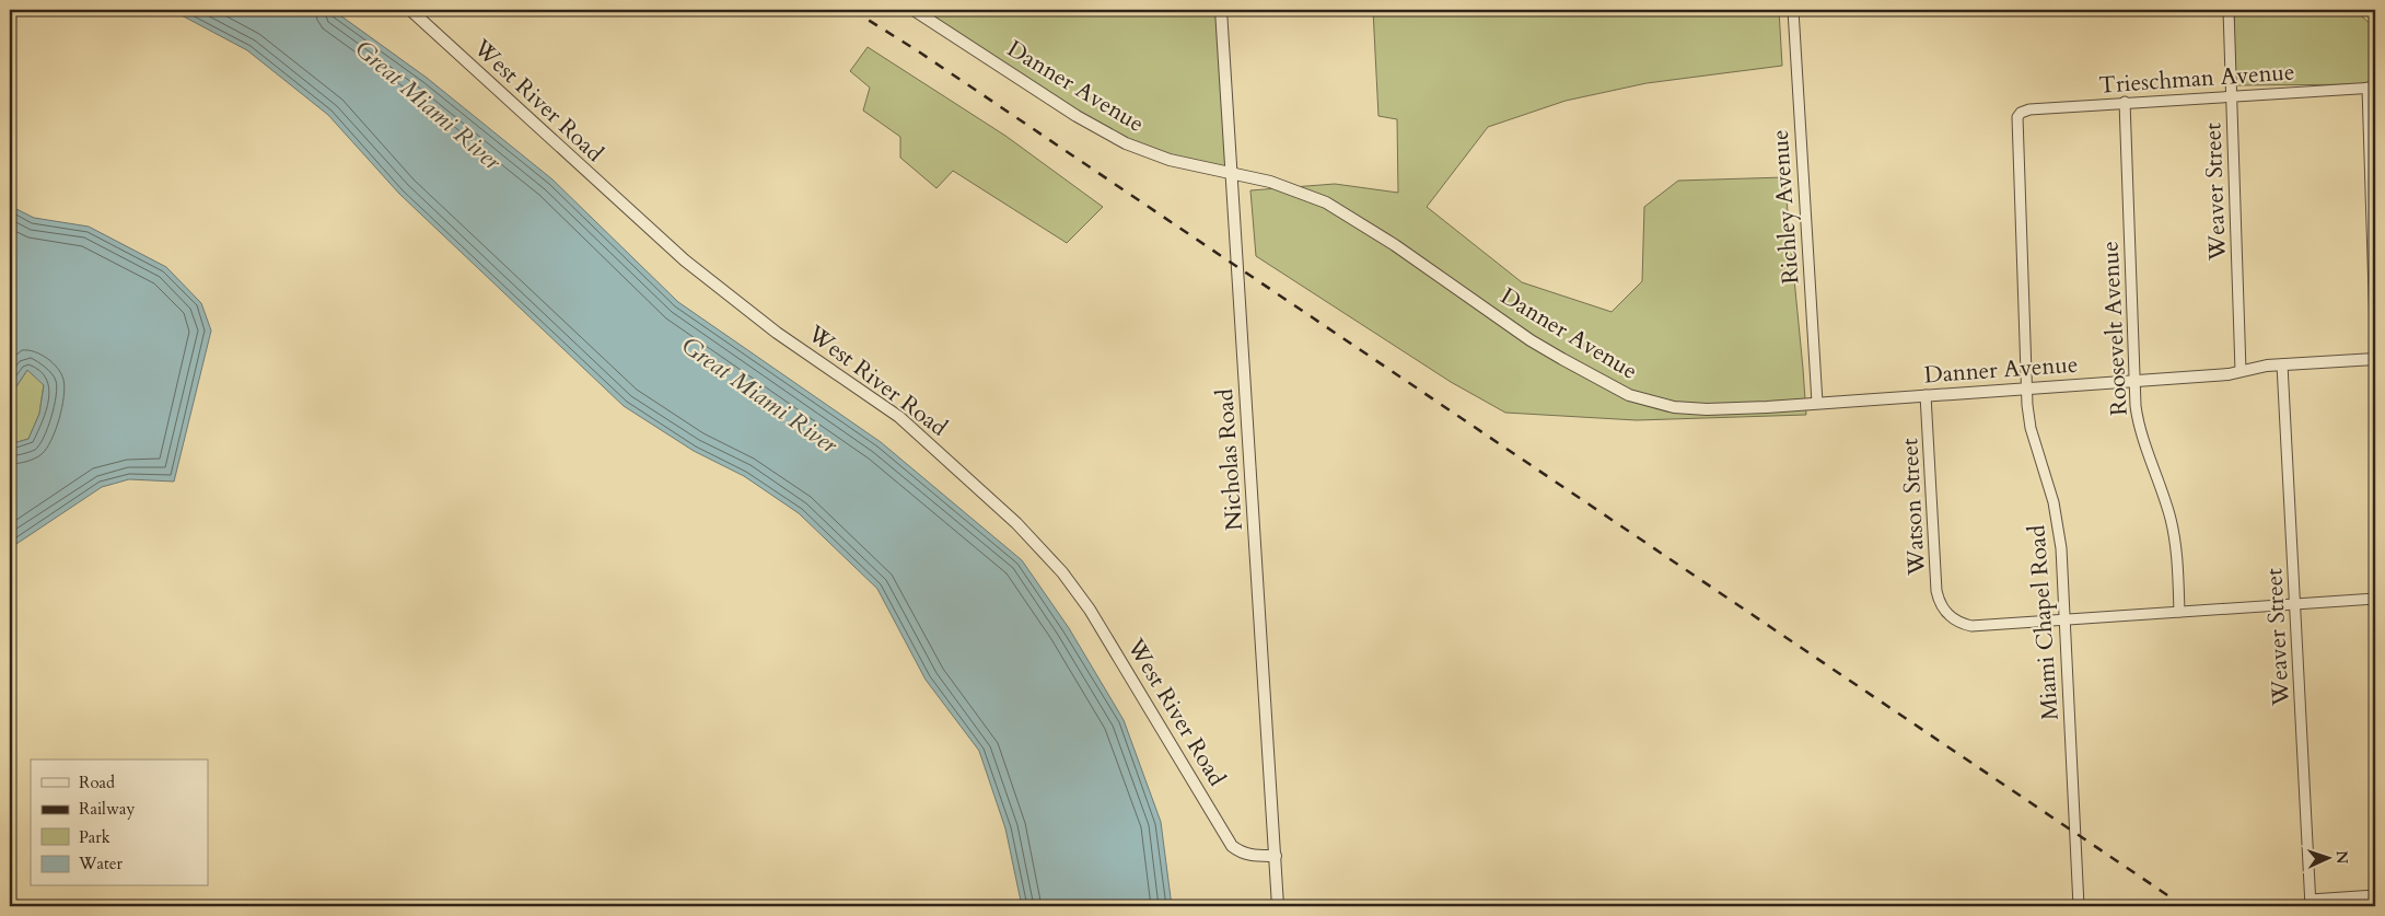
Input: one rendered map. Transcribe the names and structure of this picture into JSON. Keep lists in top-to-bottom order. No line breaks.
{"streets":{"street":["Trieschman Avenue","Danner Avenue","West River Road","Weaver Street","Richley Avenue","Roosevelt Avenue","Nicholas Road","Watson Street","Miami Chapel Road"]},"crossings":[["Trieschman Avenue","Weaver Street"],["Trieschman Avenue","Roosevelt Avenue"],["Trieschman Avenue","Miami Chapel Road"],["Danner Avenue","Weaver Street"],["Danner Avenue","Richley Avenue"],["Danner Avenue","Roosevelt Avenue"],["Danner Avenue","Nicholas Road"],["Danner Avenue","Watson Street"],["Danner Avenue","Miami Chapel Road"],["West River Road","Nicholas Road"],["Watson Street","Miami Chapel Road"]],"water":["Great Miami River"],"legend":["Road","Railway","Park","Water"],"north":"right"}
